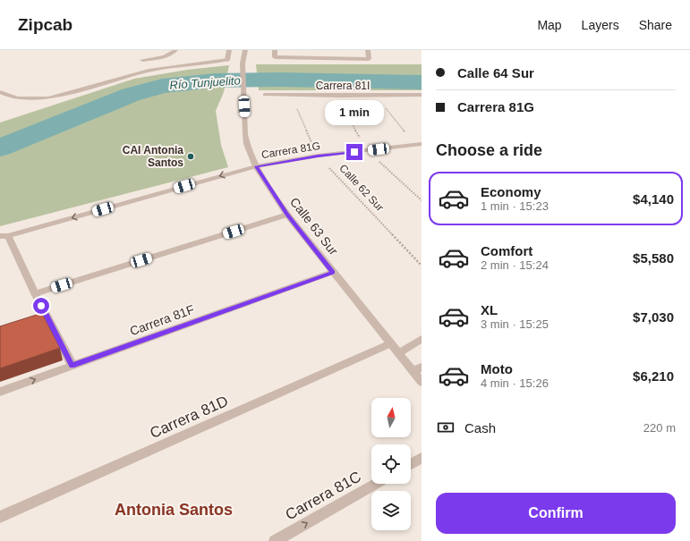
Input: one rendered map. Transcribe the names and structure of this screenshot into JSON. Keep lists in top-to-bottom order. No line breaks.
{"streets":{"street":["Carrera 81I","Carrera 81G","Calle 63 Sur","Carrera 81F","Carrera 81D","Carrera 81C"],"path":["Calle 62 Sur"]},"crossings":[["Carrera 81I","Calle 62 Sur"],["Carrera 81G","Calle 62 Sur"],["Carrera 81G","Calle 63 Sur"],["Calle 63 Sur","Carrera 81F"],["Calle 63 Sur","Carrera 81D"]],"one_way":["Carrera 81C"],"districts":["Antonia Santos"],"water":["Río Tunjuelito"],"places":["CAI Antonia Santos"],"north":"top","page":{"header":"Zipcab","nav":["Map","Layers","Share"],"banner":["Calle 64 Sur","Carrera 81G"],"bubble":"1 min","heading":"Choose a ride","list":[{"name":"Economy","note":"1 min · 15:23","value":"$4,140"},{"name":"Comfort","note":"2 min · 15:24","value":"$5,580"},{"name":"XL","note":"3 min · 15:25","value":"$7,030"},{"name":"Moto","note":"4 min · 15:26","value":"$6,210"}],"pay":["Cash","220 m"],"buttons":"Confirm"}}
